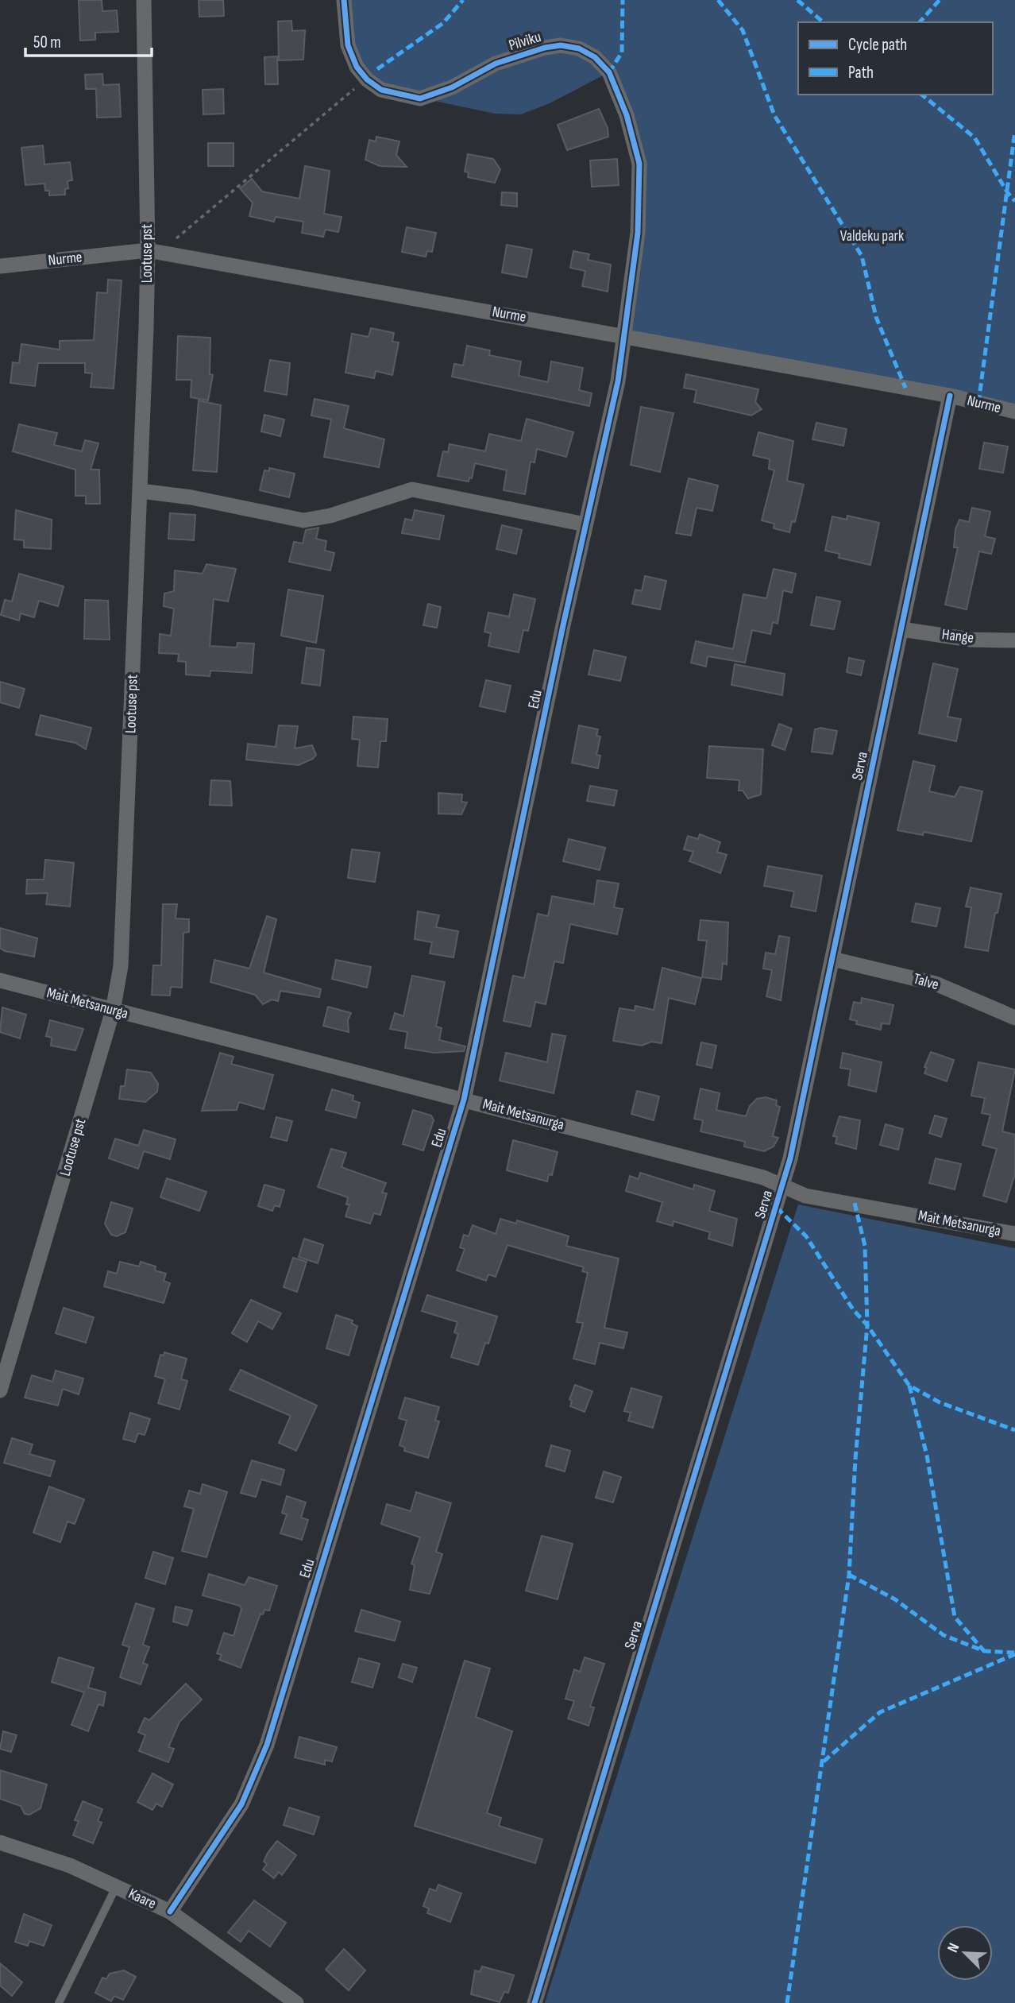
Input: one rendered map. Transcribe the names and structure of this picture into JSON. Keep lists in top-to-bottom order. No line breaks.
{"streets":{"street":["Pilviku","Lootuse pst","Nurme","Hange","Edu","Serva","Talve","Mait Metsanurga","Kaare"]},"crossings":[["Pilviku","Nurme"],["Pilviku","Edu"],["Lootuse pst","Nurme"],["Lootuse pst","Mait Metsanurga"],["Nurme","Edu"],["Nurme","Serva"],["Hange","Serva"],["Edu","Mait Metsanurga"],["Edu","Kaare"],["Serva","Talve"],["Serva","Mait Metsanurga"]],"parks":["Valdeku park"],"legend":["Cycle path","Path"],"scale_bar":"50 m","north":"top left"}
